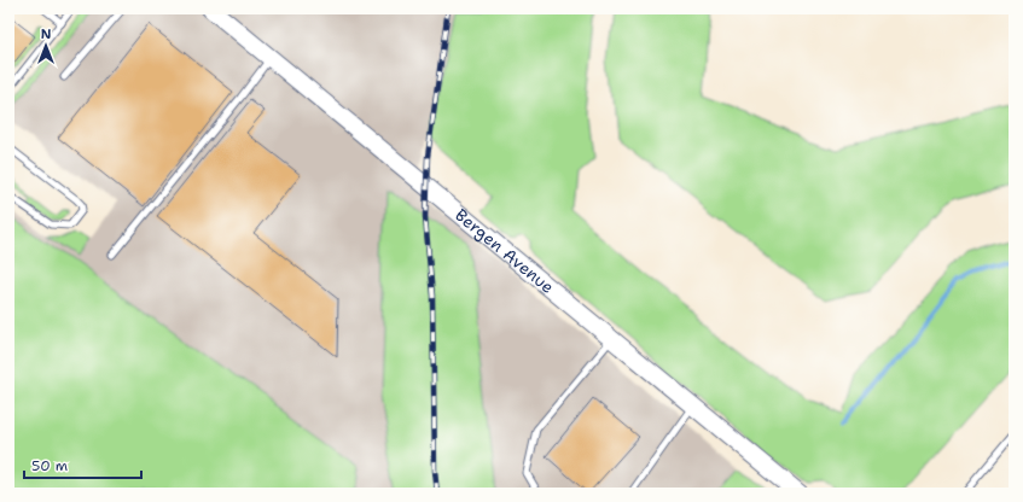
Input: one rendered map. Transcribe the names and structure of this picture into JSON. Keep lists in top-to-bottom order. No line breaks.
{"streets":{"street":["Bergen Avenue"]},"scale_bar":"50 m","north":"top"}
